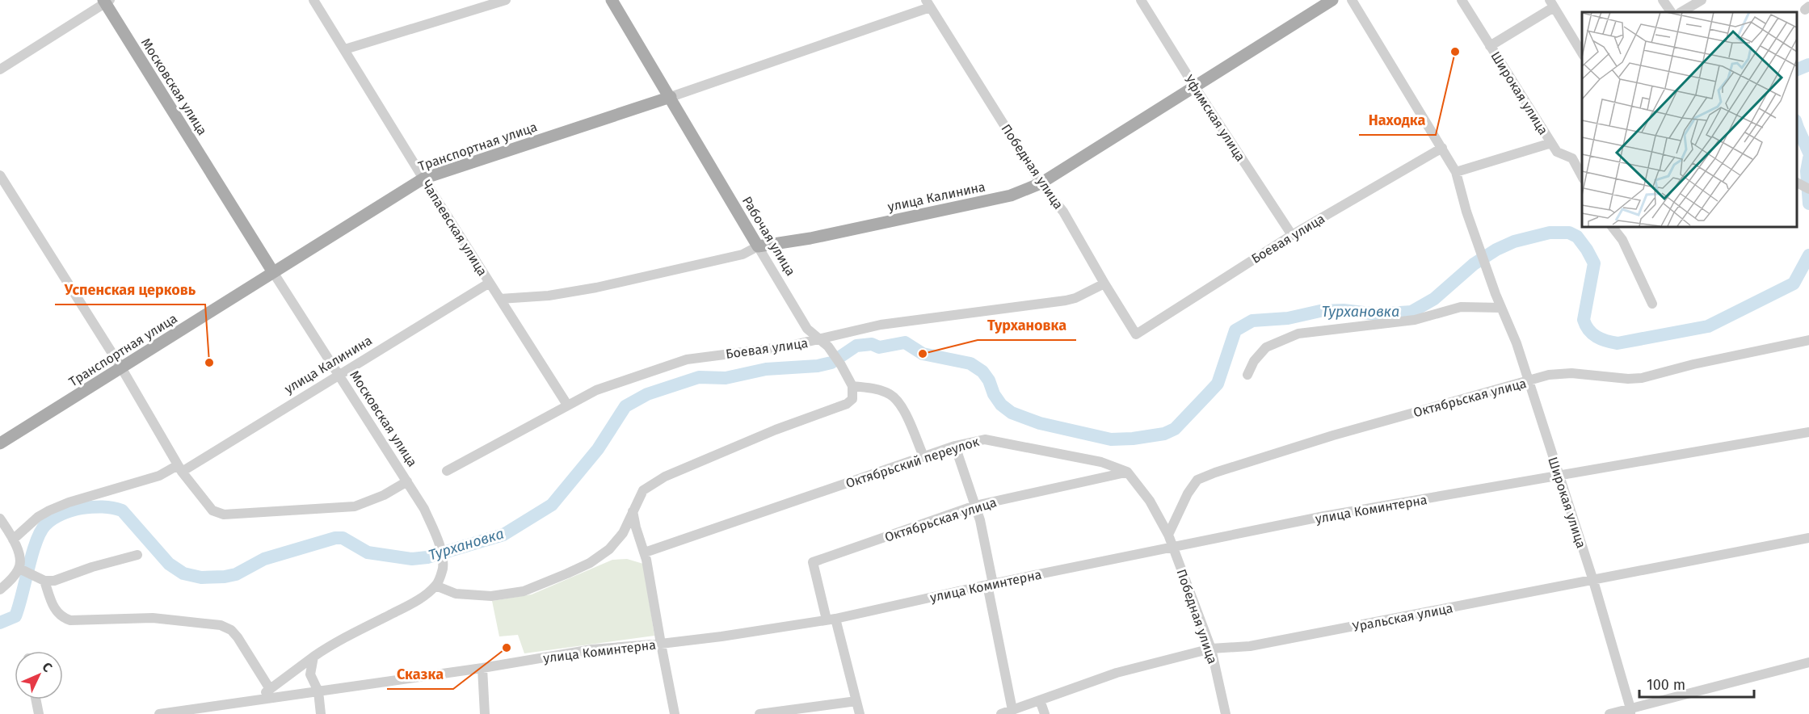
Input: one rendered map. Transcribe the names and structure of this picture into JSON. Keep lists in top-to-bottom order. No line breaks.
{"streets":{"main road":["Московская улица","Транспортная улица","улица Калинина","Рабочая улица"],"street":["Широкая улица","Уфимская улица","Победная улица","Чапаевская улица","Боевая улица","Октябрьская улица","Октябрьский переулок","улица Коминтерна","Уральская улица"]},"crossings":[["Московская улица","Транспортная улица"],["Московская улица","улица Калинина"],["Широкая улица","Октябрьская улица"],["Широкая улица","улица Коминтерна"],["Широкая улица","Уральская улица"],["Уфимская улица","улица Калинина"],["Уфимская улица","Боевая улица"],["Транспортная улица","Победная улица"],["Транспортная улица","Чапаевская улица"],["Транспортная улица","Рабочая улица"],["Победная улица","улица Калинина"],["Победная улица","Боевая улица"],["Победная улица","улица Коминтерна"],["Победная улица","Уральская улица"],["улица Калинина","Чапаевская улица"],["улица Калинина","Рабочая улица"],["Чапаевская улица","Боевая улица"],["Рабочая улица","Боевая улица"],["Октябрьская улица","Октябрьский переулок"],["Октябрьская улица","улица Коминтерна"]],"water":["Турхановка"],"places":["Находка","Турхановка","Успенская церковь","Сказка"],"scale_bar":"100 m","north":"top right"}
